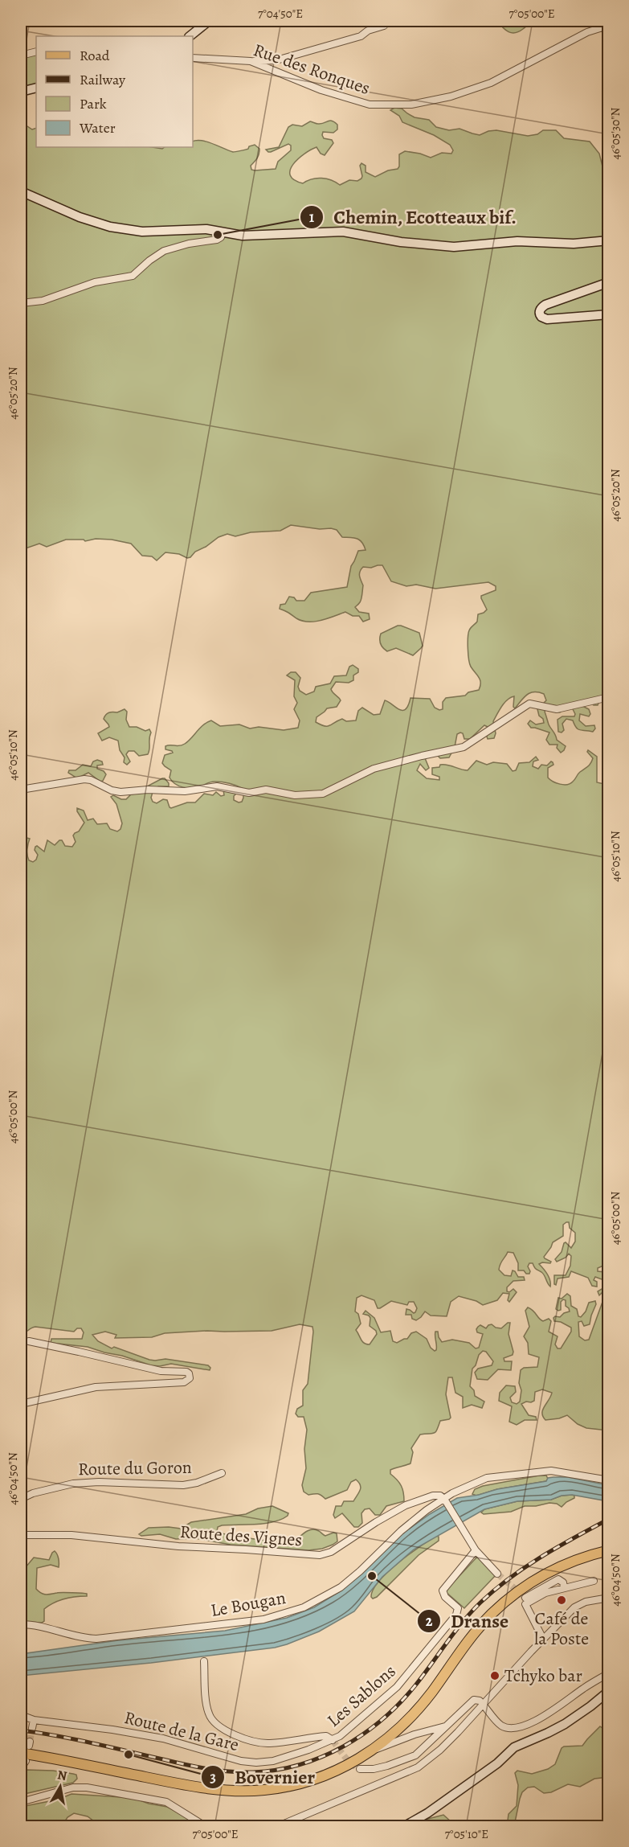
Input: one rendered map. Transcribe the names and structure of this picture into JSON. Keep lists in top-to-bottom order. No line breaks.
{"streets":{"street":["Rue des Ronques","Route du Goron","Route des Vignes","Le Bougan","Les Sablons","Route de la Gare"]},"crossings":[["Route des Vignes","Le Bougan"],["Les Sablons","Route de la Gare"]],"places":["Chemin, Ecotteaux bif.","Dranse","Café de la Poste","Tchyko bar","Bovernier"],"legend":["Road","Railway","Park","Water"],"north":"top","coordinates":["7°04'50\"E","7°05'00\"E","46°05'30\"N","46°05'20\"N","46°05'10\"N","46°05'00\"N","46°04'50\"N","7°05'10\"E"]}
